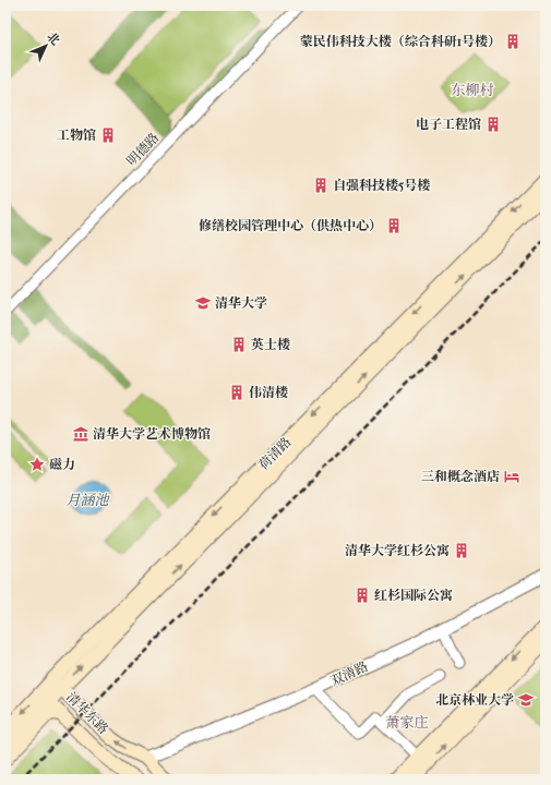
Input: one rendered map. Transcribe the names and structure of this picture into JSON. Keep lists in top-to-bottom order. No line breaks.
{"streets":{"main road":["荷清路","清华东路"],"street":["明德路","双清路"]},"crossings":[["荷清路","清华东路"],["双清路","清华东路"]],"districts":["东柳村","萧家庄"],"water":["月涵池"],"places":{"building":["蒙民伟科技大楼（综合科研1号楼）","电子工程馆","工物馆","自强科技楼5号楼","修缮校园管理中心（供热中心）","英士楼","伟清楼","清华大学红杉公寓","红杉国际公寓"],"school or university":["清华大学","北京林业大学"],"museum":["清华大学艺术博物馆"],"place":["磁力"],"hotel":["三和概念酒店"]},"north":"top right"}
